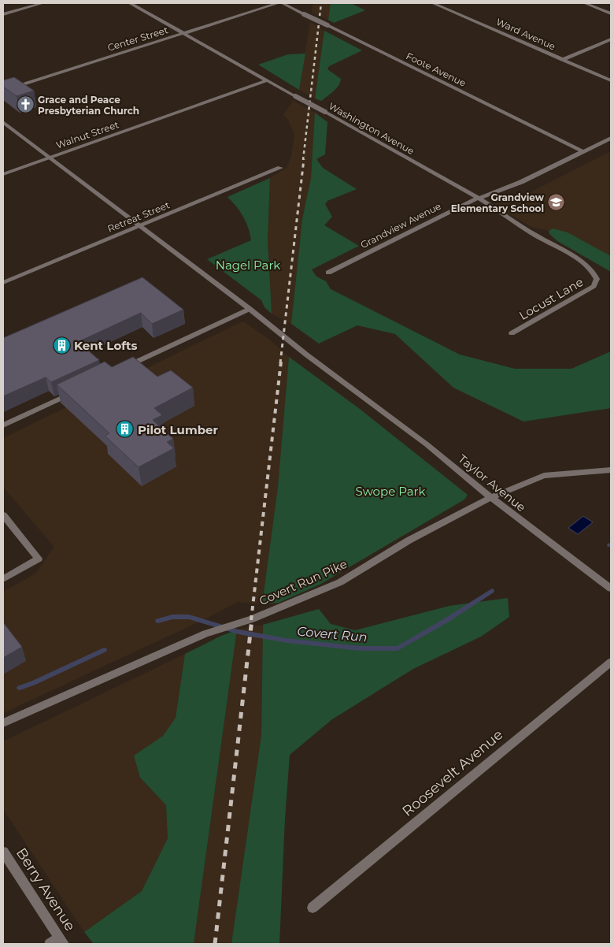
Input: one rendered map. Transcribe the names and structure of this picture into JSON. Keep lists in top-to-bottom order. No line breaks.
{"streets":{"street":["Ward Avenue","Center Street","Foote Avenue","Washington Avenue","Walnut Street","Retreat Street","Grandview Avenue","Locust Lane","Taylor Avenue","Covert Run Pike","Roosevelt Avenue","Berry Avenue"]},"crossings":[["Center Street","Washington Avenue"],["Foote Avenue","Grandview Avenue"],["Washington Avenue","Walnut Street"],["Washington Avenue","Grandview Avenue"],["Washington Avenue","Locust Lane"],["Walnut Street","Taylor Avenue"],["Retreat Street","Taylor Avenue"],["Taylor Avenue","Covert Run Pike"]],"water":["Covert Run"],"parks":["Nagel Park","Swope Park"],"places":{"church":["Grace and Peace Presbyterian Church"],"school or university":["Grandview Elementary School"],"building":["Kent Lofts","Pilot Lumber"]}}
